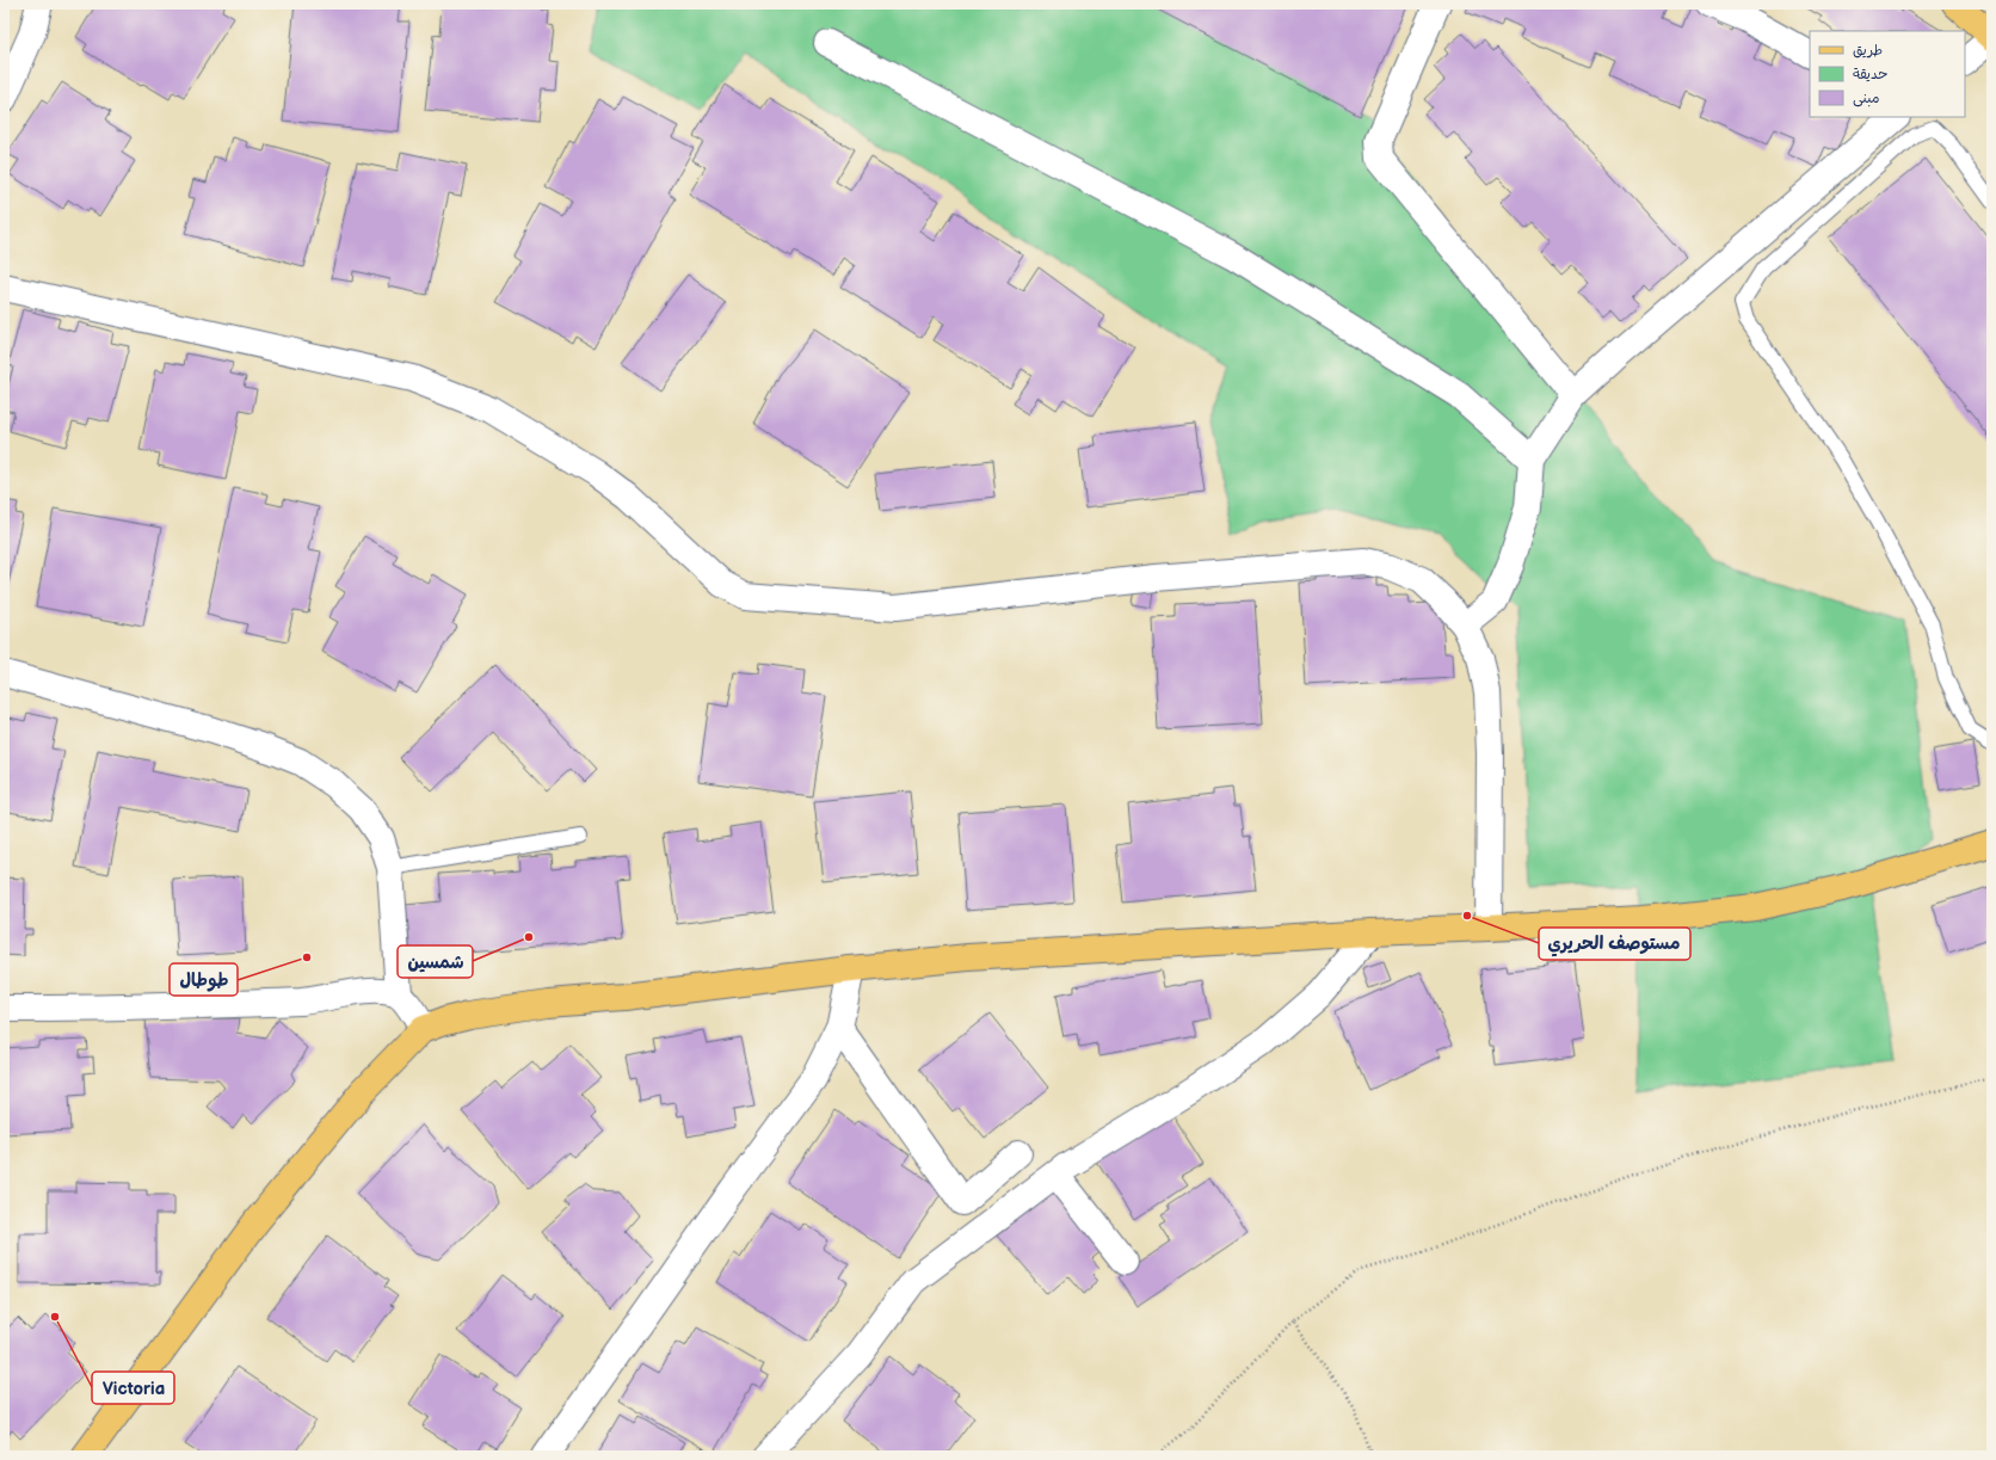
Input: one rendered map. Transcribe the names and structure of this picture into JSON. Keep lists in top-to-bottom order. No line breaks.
{"places":["مستوصف الحريري","شمسين","طوطال","Victoria"],"legend":["طريق","حديقة","مبنى"]}
